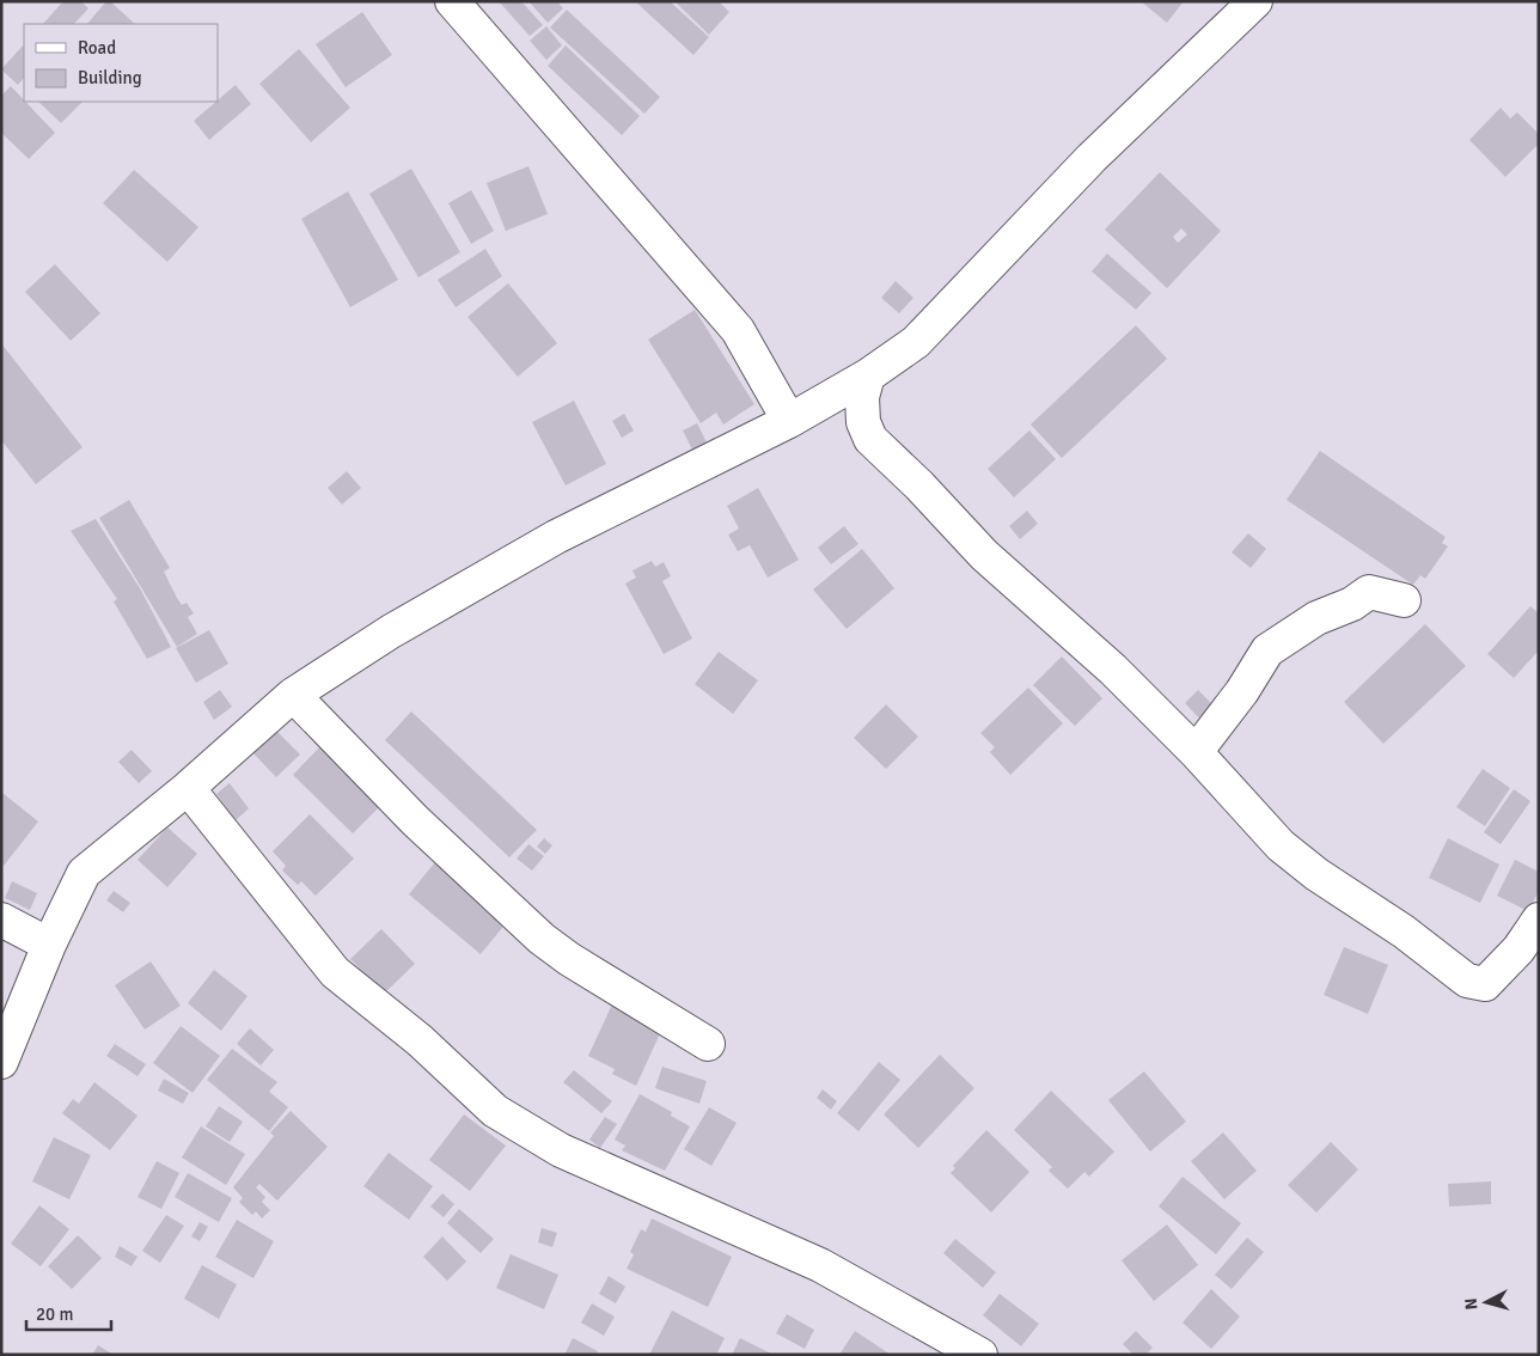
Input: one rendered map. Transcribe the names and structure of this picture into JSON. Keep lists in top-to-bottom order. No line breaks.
{"legend":["Road","Building"],"scale_bar":"20 m","north":"left"}
